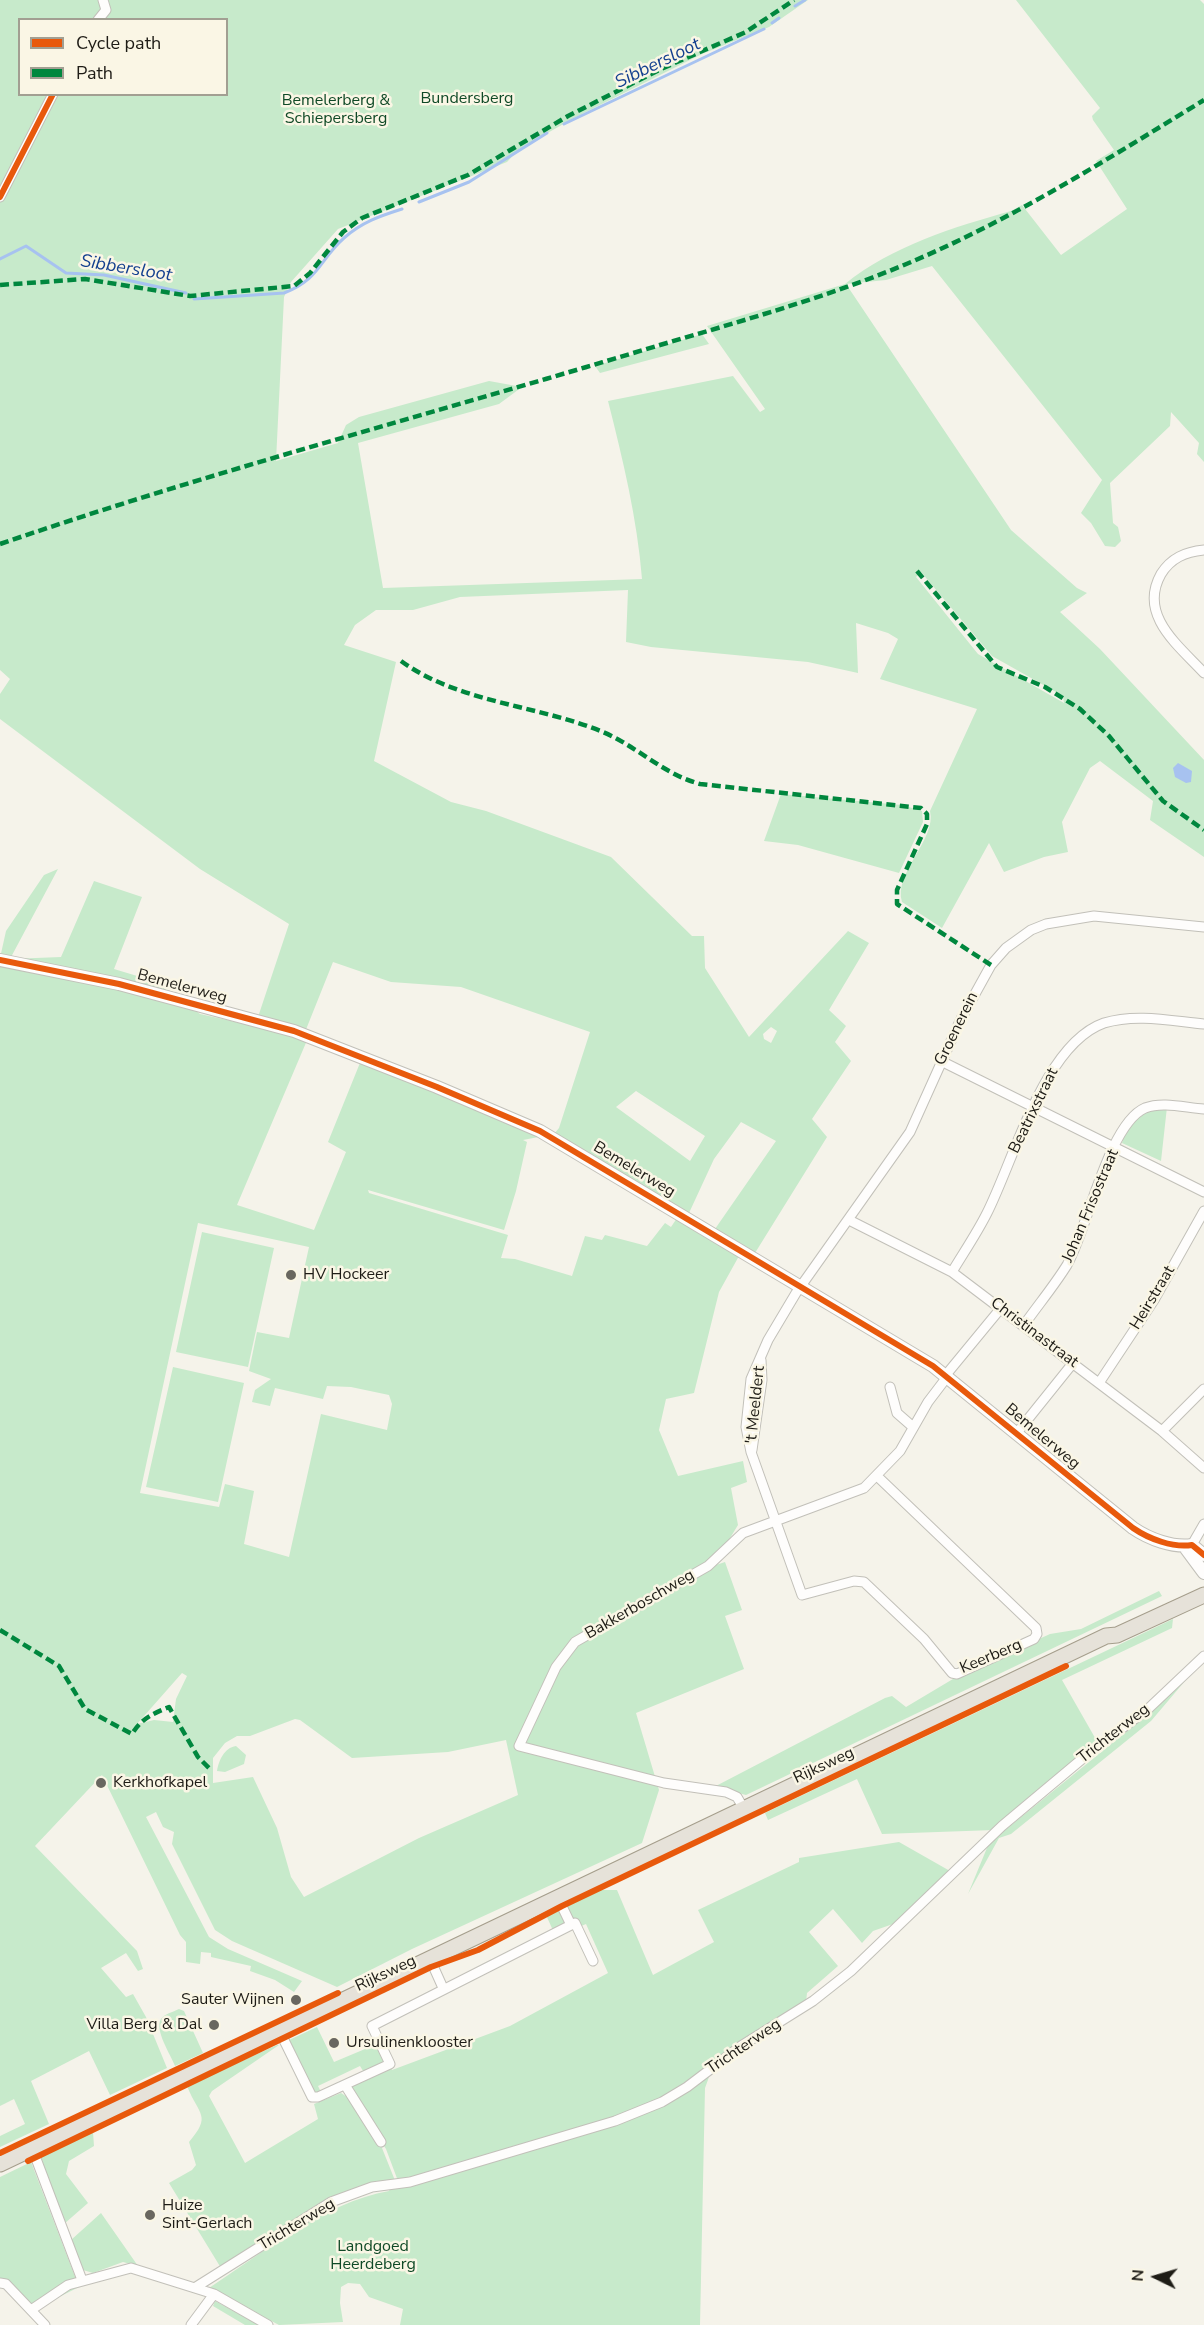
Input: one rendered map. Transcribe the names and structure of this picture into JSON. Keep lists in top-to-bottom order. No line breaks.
{"streets":{"main road":["Rijksweg"],"street":["Bemelerweg","Groenerein","Beatrixstraat","Johan Frisostraat","Heirstraat","Christinastraat","'t Meeldert","Bakkerboschweg","Keerberg","Trichterweg"]},"crossings":[["Bemelerweg","Groenerein"],["Bemelerweg","Christinastraat"],["Bemelerweg","'t Meeldert"],["Bemelerweg","Bakkerboschweg"],["Groenerein","Christinastraat"],["Groenerein","'t Meeldert"],["Beatrixstraat","Christinastraat"],["Johan Frisostraat","Christinastraat"],["Heirstraat","Christinastraat"],["'t Meeldert","Bakkerboschweg"],["'t Meeldert","Keerberg"],["Bakkerboschweg","Keerberg"],["Bakkerboschweg","Rijksweg"]],"water":["Sibbersloot"],"parks":["Bundersberg","Bemelerberg & Schiepersberg","Landgoed Heerdeberg"],"places":["HV Hockeer","Kerkhofkapel","Sauter Wijnen","Villa Berg & Dal","Ursulinenklooster","Huize Sint-Gerlach"],"legend":["Cycle path","Path"],"north":"left"}
